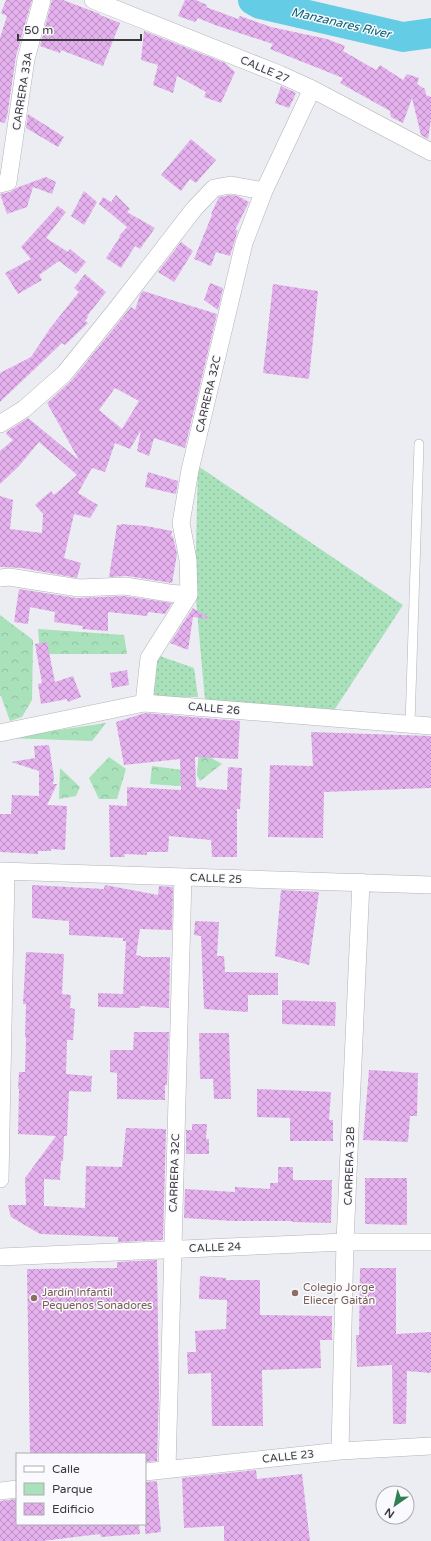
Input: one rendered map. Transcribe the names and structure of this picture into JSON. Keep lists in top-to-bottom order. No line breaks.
{"streets":{"street":["CALLE 27","CARRERA 33A","CARRERA 32C","CALLE 26","CALLE 25","CARRERA 32B","CALLE 24","CALLE 23"]},"crossings":[["CALLE 27","CARRERA 32C"],["CARRERA 32C","CALLE 25"],["CARRERA 32C","CALLE 24"],["CARRERA 32C","CALLE 23"],["CALLE 25","CARRERA 32B"],["CARRERA 32B","CALLE 24"],["CARRERA 32B","CALLE 23"]],"water":["Manzanares River"],"places":["Colegio Jorge Eliecer Gaitán","Jardín Infantil Pequenos Sonadores"],"legend":["Calle","Parque","Edificio"],"scale_bar":"50 m","north":"bottom left"}
